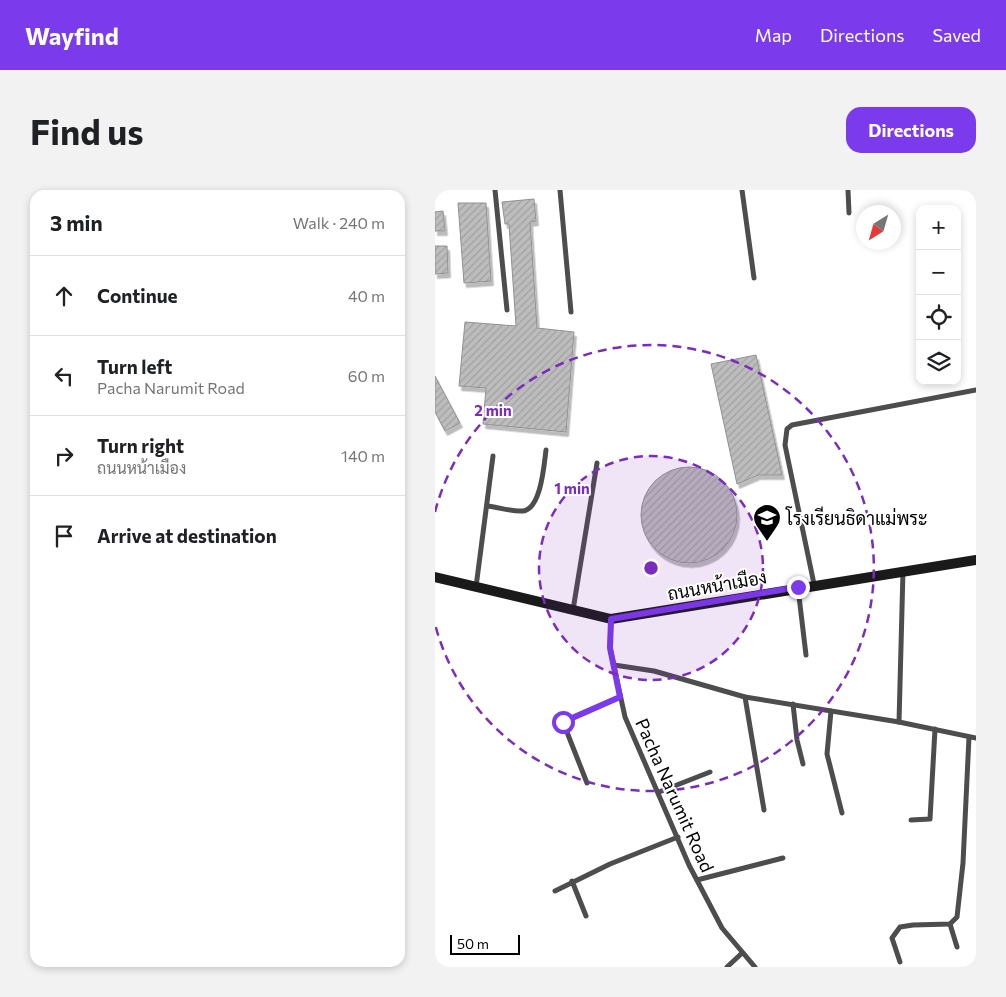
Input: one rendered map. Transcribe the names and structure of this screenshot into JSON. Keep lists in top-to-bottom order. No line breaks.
{"streets":{"street":["ถนนหน้าเมือง","Pacha Narumit Road"]},"crossings":[["ถนนหน้าเมือง","Pacha Narumit Road"]],"places":{"school or university":["โรงเรียนธิดาแม่พระ"]},"scale_bar":"50 m","north":"bottom left","page":{"header":"Wayfind","nav":["Map","Directions","Saved"],"buttons":"Directions","title":"Find us","heading":["3 min","Walk · 240 m"],"map_buttons":["+","−"],"list":[["Continue","40 m"],["Turn left","Pacha Narumit Road","60 m"],["Turn right","ถนนหน้าเมือง","140 m"],"Arrive at destination"],"scale":"50 m"},"rings":["2 min","1 min"]}
